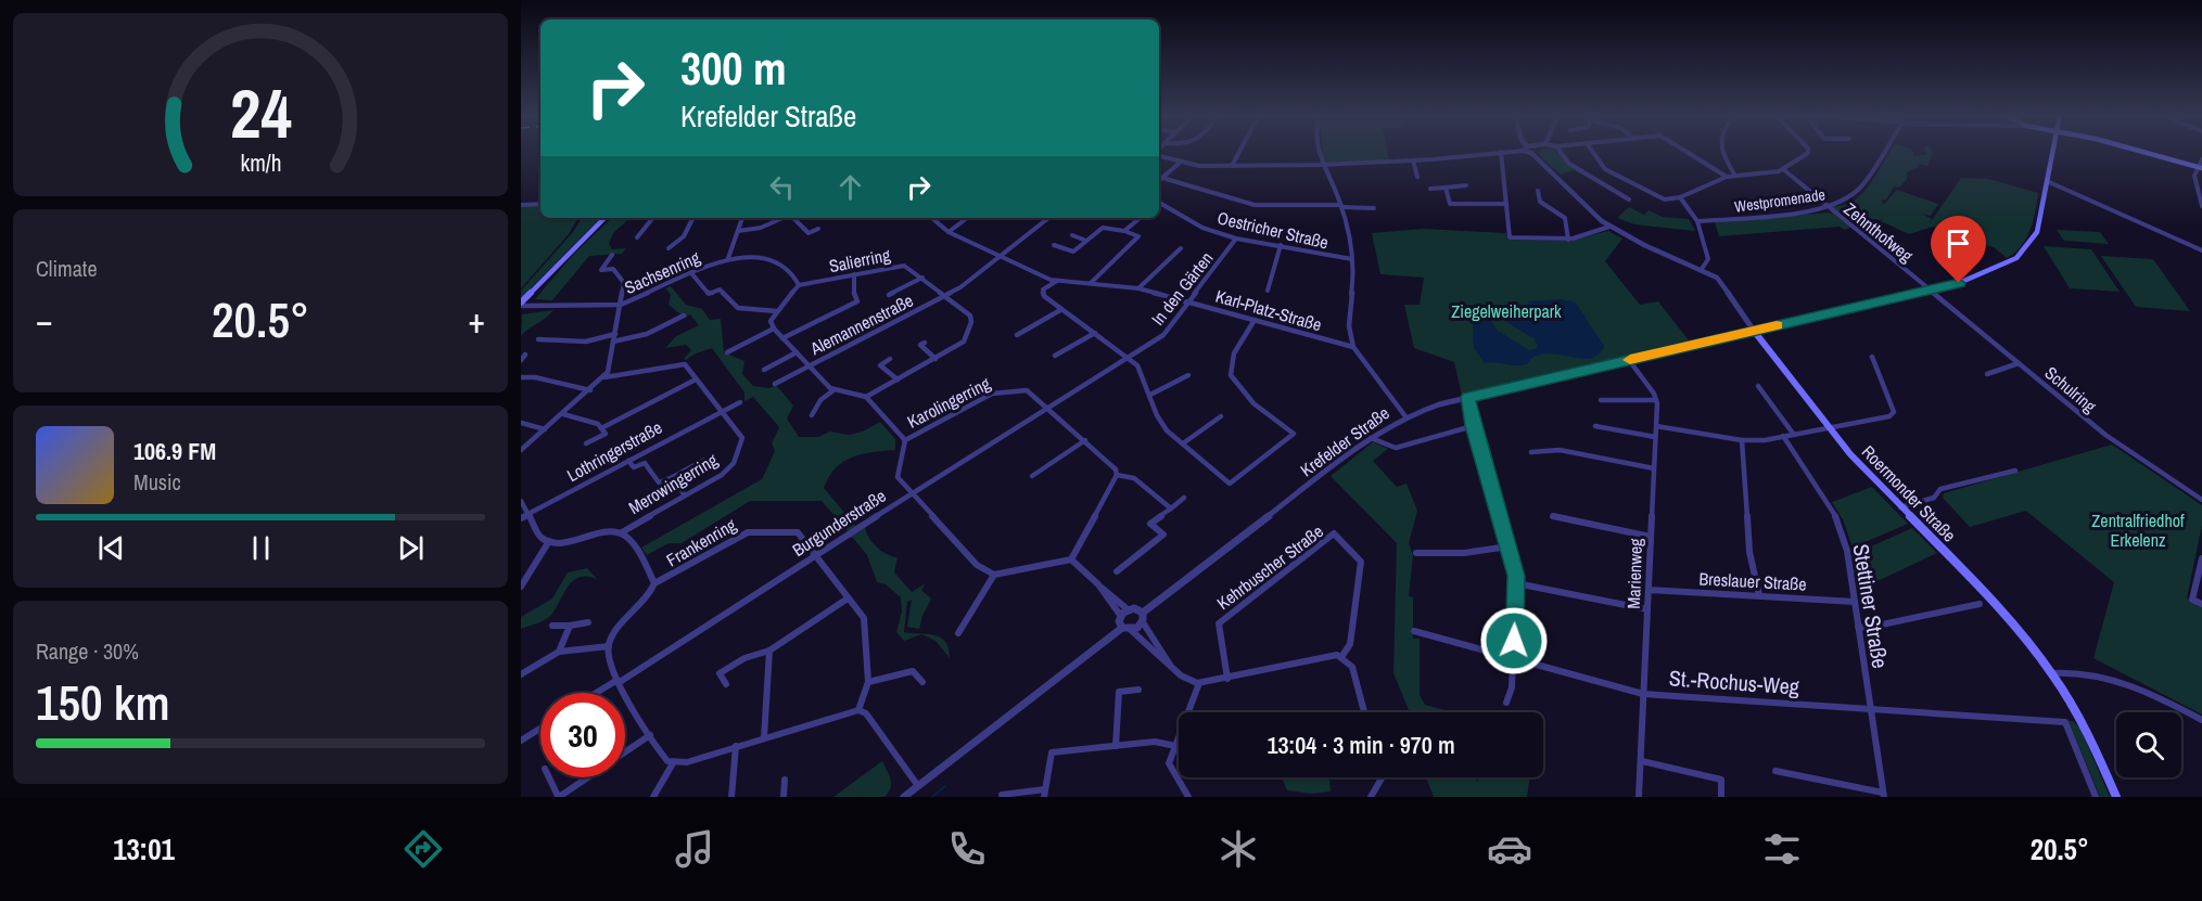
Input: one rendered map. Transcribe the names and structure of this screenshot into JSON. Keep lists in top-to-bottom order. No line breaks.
{"streets":{"main road":["Krefelder Straße","Roermonder Straße"],"street":["Westpromenade","Oestricher Straße","Zehnthofweg","Salierring","Sachsenring","In den Gärten","Karl-Platz-Straße","Alemannenstraße","Schulring","Karolingerring","Lothringerstraße","Merowingerring","Burgunderstraße","Frankenring","Kehrbuscher Straße","Marienweg","Breslauer Straße","Stettiner Straße","St.-Rochus-Weg"]},"crossings":[["Westpromenade","Zehnthofweg"],["Oestricher Straße","In den Gärten"],["Zehnthofweg","Schulring"],["Zehnthofweg","Krefelder Straße"],["Salierring","Alemannenstraße"],["In den Gärten","Karl-Platz-Straße"],["In den Gärten","Burgunderstraße"],["Karl-Platz-Straße","Alemannenstraße"],["Schulring","Krefelder Straße"],["Karolingerring","Burgunderstraße"],["Krefelder Straße","Roermonder Straße"],["Lothringerstraße","Merowingerring"],["Merowingerring","Frankenring"],["Burgunderstraße","Frankenring"],["Marienweg","Breslauer Straße"],["Marienweg","St.-Rochus-Weg"],["Breslauer Straße","Stettiner Straße"],["Stettiner Straße","St.-Rochus-Weg"]],"parks":["Ziegelweiherpark","Zentralfriedhof Erkelenz"],"page":{"turn":["300 m","Krefelder Straße"],"tile":["Climate",["Range · 30%","150 km"]],"heat":["−","20.5°","+"],"song":["106.9 FM","Music"],"limit":"30","trip":"13:04 · 3 min · 970 m","tabs":["13:01","20.5°"],"gauge":["24","km/h"]}}
